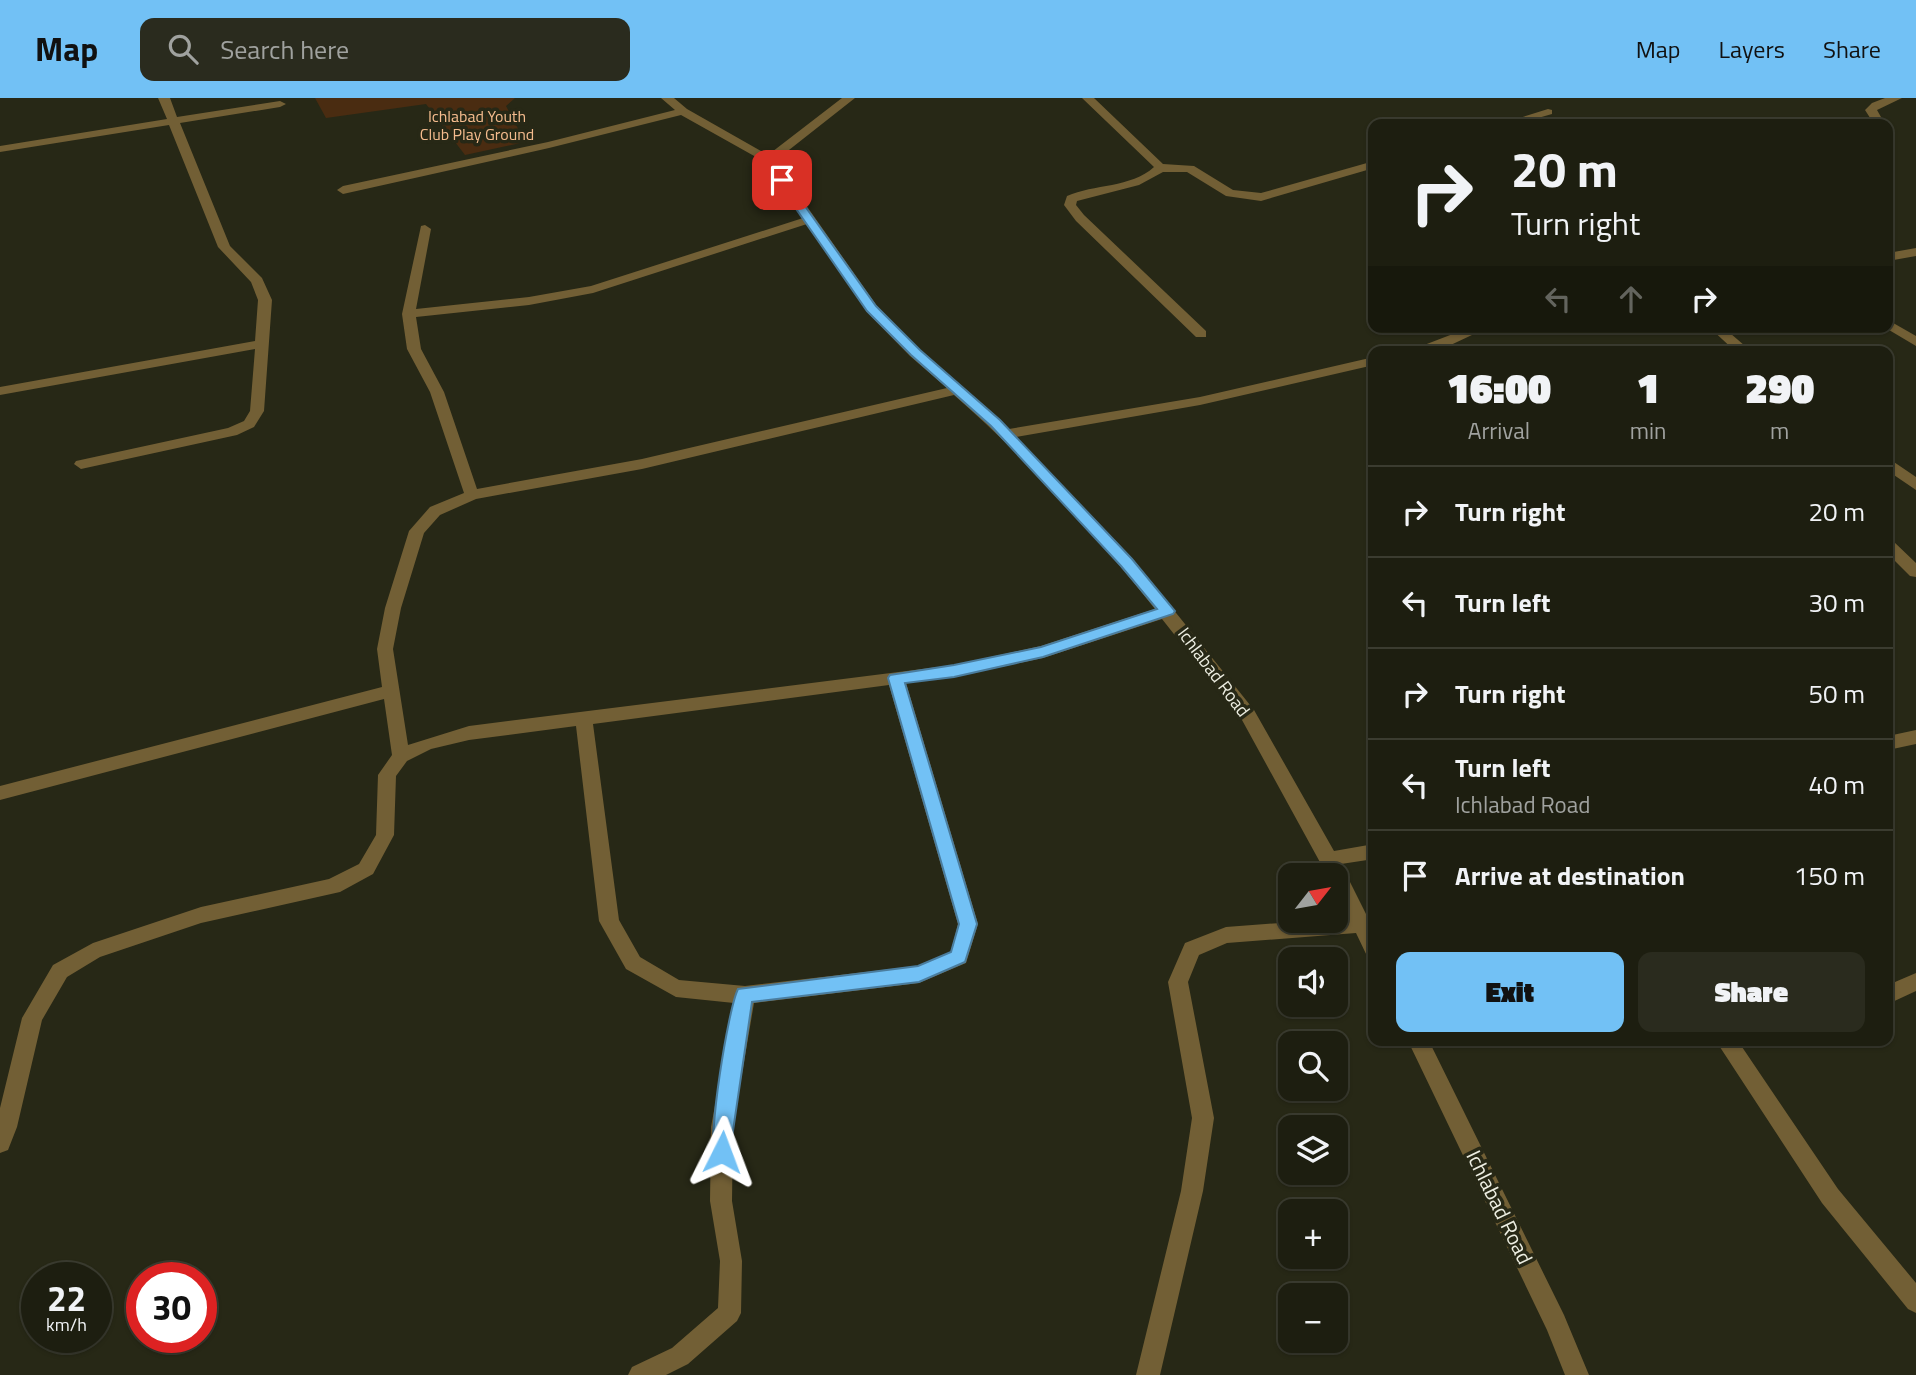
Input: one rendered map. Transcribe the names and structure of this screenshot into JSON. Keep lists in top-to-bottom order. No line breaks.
{"streets":{"street":["Ichlabad Road"]},"parks":["Ichlabad Youth Club Play Ground"],"north":"top right","page":{"header":"Map","search":"Search here","nav":["Map","Layers","Share"],"turn":["20 m","Turn right"],"eta":["16:00","Arrival","1","min","290","m"],"list":[{"name":"Turn right","value":"20 m"},{"name":"Turn left","value":"30 m"},{"name":"Turn right","value":"50 m"},{"name":"Turn left","note":"Ichlabad Road","value":"40 m"},{"name":"Arrive at destination","value":"150 m"}],"map_buttons":["+","−"],"buttons":["Exit","Share"],"speed":"22 km/h","limit":"30"}}
